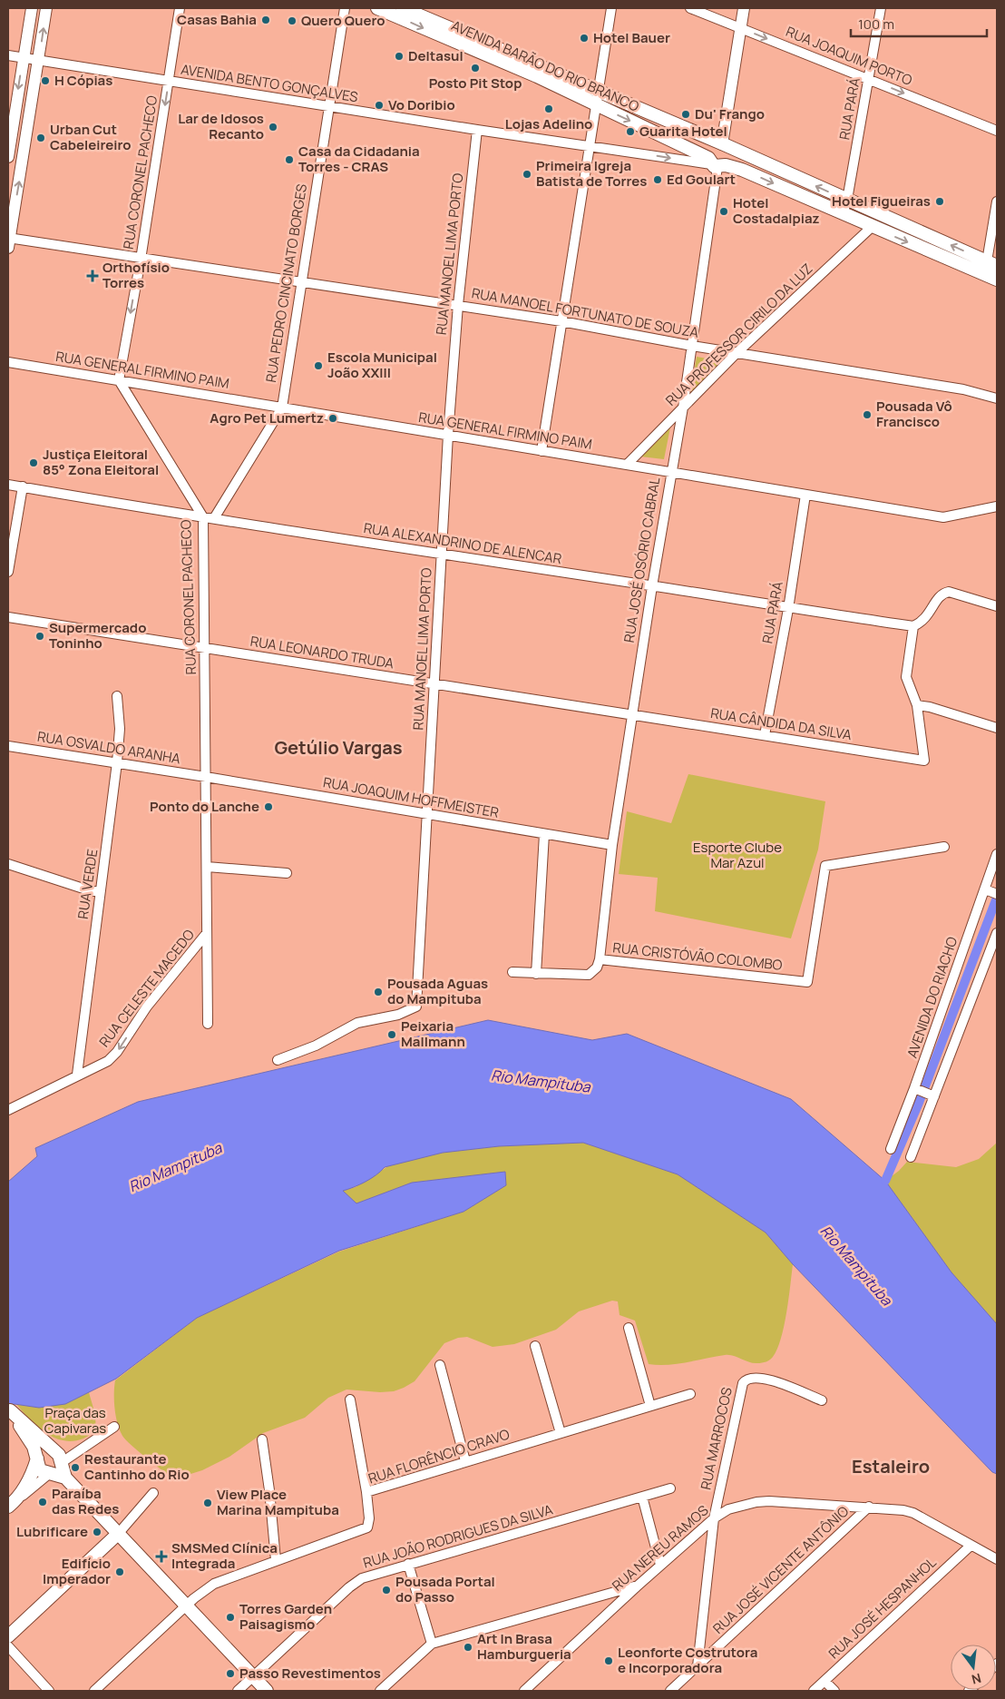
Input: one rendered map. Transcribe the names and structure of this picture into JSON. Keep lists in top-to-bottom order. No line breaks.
{"streets":{"main road":["AVENIDA BARÃO DO RIO BRANCO"],"street":["RUA JOAQUIM PORTO","AVENIDA BENTO GONÇALVES","RUA PARÁ","RUA CORONEL PACHECO","RUA MANOEL LIMA PORTO","RUA PEDRO CINCINATO BORGES","RUA MANOEL FORTUNATO DE SOUZA","RUA PROFESSOR CIRILO DA LUZ","RUA GENERAL FIRMINO PAIM","RUA ALEXANDRINO DE ALENCAR","RUA JOSÉ OSÓRIO CABRAL","RUA LEONARDO TRUDA","RUA CÂNDIDA DA SILVA","RUA OSVALDO ARANHA","RUA JOAQUIM HOFFMEISTER","RUA VERDE","RUA CRISTÓVÃO COLOMBO","RUA CELESTE MACEDO","AVENIDA DO RIACHO","RUA MARROCOS","RUA FLORÊNCIO CRAVO","RUA JOÃO RODRIGUES DA SILVA","RUA NEREU RAMOS","RUA JOSÉ VICENTE ANTÔNIO","RUA JOSÉ HESPANHOL"]},"crossings":[["RUA JOAQUIM PORTO","RUA PARÁ"],["AVENIDA BARÃO DO RIO BRANCO","AVENIDA BENTO GONÇALVES"],["AVENIDA BARÃO DO RIO BRANCO","RUA PARÁ"],["AVENIDA BARÃO DO RIO BRANCO","RUA PROFESSOR CIRILO DA LUZ"],["AVENIDA BARÃO DO RIO BRANCO","RUA JOSÉ OSÓRIO CABRAL"],["AVENIDA BENTO GONÇALVES","RUA CORONEL PACHECO"],["AVENIDA BENTO GONÇALVES","RUA MANOEL LIMA PORTO"],["AVENIDA BENTO GONÇALVES","RUA PEDRO CINCINATO BORGES"],["AVENIDA BENTO GONÇALVES","RUA JOSÉ OSÓRIO CABRAL"],["RUA PARÁ","RUA GENERAL FIRMINO PAIM"],["RUA PARÁ","RUA ALEXANDRINO DE ALENCAR"],["RUA PARÁ","RUA CÂNDIDA DA SILVA"],["RUA CORONEL PACHECO","RUA MANOEL FORTUNATO DE SOUZA"],["RUA CORONEL PACHECO","RUA GENERAL FIRMINO PAIM"],["RUA CORONEL PACHECO","RUA ALEXANDRINO DE ALENCAR"],["RUA CORONEL PACHECO","RUA LEONARDO TRUDA"],["RUA CORONEL PACHECO","RUA OSVALDO ARANHA"],["RUA CORONEL PACHECO","RUA JOAQUIM HOFFMEISTER"],["RUA CORONEL PACHECO","RUA CELESTE MACEDO"],["RUA MANOEL LIMA PORTO","RUA MANOEL FORTUNATO DE SOUZA"],["RUA MANOEL LIMA PORTO","RUA GENERAL FIRMINO PAIM"],["RUA MANOEL LIMA PORTO","RUA ALEXANDRINO DE ALENCAR"],["RUA MANOEL LIMA PORTO","RUA LEONARDO TRUDA"],["RUA MANOEL LIMA PORTO","RUA JOAQUIM HOFFMEISTER"],["RUA PEDRO CINCINATO BORGES","RUA MANOEL FORTUNATO DE SOUZA"],["RUA PEDRO CINCINATO BORGES","RUA GENERAL FIRMINO PAIM"],["RUA PEDRO CINCINATO BORGES","RUA ALEXANDRINO DE ALENCAR"],["RUA MANOEL FORTUNATO DE SOUZA","RUA PROFESSOR CIRILO DA LUZ"],["RUA MANOEL FORTUNATO DE SOUZA","RUA JOSÉ OSÓRIO CABRAL"],["RUA PROFESSOR CIRILO DA LUZ","RUA GENERAL FIRMINO PAIM"],["RUA PROFESSOR CIRILO DA LUZ","RUA JOSÉ OSÓRIO CABRAL"],["RUA GENERAL FIRMINO PAIM","RUA JOSÉ OSÓRIO CABRAL"],["RUA ALEXANDRINO DE ALENCAR","RUA JOSÉ OSÓRIO CABRAL"],["RUA JOSÉ OSÓRIO CABRAL","RUA LEONARDO TRUDA"],["RUA JOSÉ OSÓRIO CABRAL","RUA CÂNDIDA DA SILVA"],["RUA JOSÉ OSÓRIO CABRAL","RUA JOAQUIM HOFFMEISTER"],["RUA JOSÉ OSÓRIO CABRAL","RUA CRISTÓVÃO COLOMBO"],["RUA LEONARDO TRUDA","RUA CÂNDIDA DA SILVA"],["RUA OSVALDO ARANHA","RUA JOAQUIM HOFFMEISTER"],["RUA OSVALDO ARANHA","RUA VERDE"],["RUA VERDE","RUA CELESTE MACEDO"],["RUA MARROCOS","RUA NEREU RAMOS"],["RUA MARROCOS","RUA JOSÉ VICENTE ANTÔNIO"],["RUA NEREU RAMOS","RUA JOSÉ VICENTE ANTÔNIO"],["RUA NEREU RAMOS","RUA JOSÉ HESPANHOL"]],"one_way":["RUA JOAQUIM PORTO","RUA CELESTE MACEDO"],"districts":["Getúlio Vargas","Estaleiro"],"water":["Rio Mampituba"],"parks":["Esporte Clube Mar Azul","Praça das Capivaras"],"places":{"other":["Casas Bahia","Quero Quero","Hotel Bauer","Deltasul","Posto Pit Stop","H Cópias","Vo Doribio","Lojas Adelino","Du' Frango","Lar de Idosos Recanto","Guarita Hotel","Urban Cut Cabeleireiro","Casa da Cidadania Torres - CRAS","Primeira Igreja Batista de Torres","Ed Goulart","Hotel Figueiras","Hotel Costadalpiaz","Escola Municipal João XXIII","Pousada Vô Francisco","Agro Pet Lumertz","Justiça Eleitoral 85° Zona Eleitoral","Supermercado Toninho","Ponto do Lanche","Pousada Aguas do Mampituba","Peixaria Mallmann","Restaurante Cantinho do Rio","Paraíba das Redes","View Place Marina Mampituba","Lubrificare","Edifício Imperador","Pousada Portal do Passo","Torres Garden Paisagismo","Art In Brasa Hamburgueria","Leonforte Costrutora e Incorporadora","Passo Revestimentos"],"health":["Orthofísio Torres","SMSMed Clínica Integrada"]},"scale_bar":"100 m","north":"bottom"}
